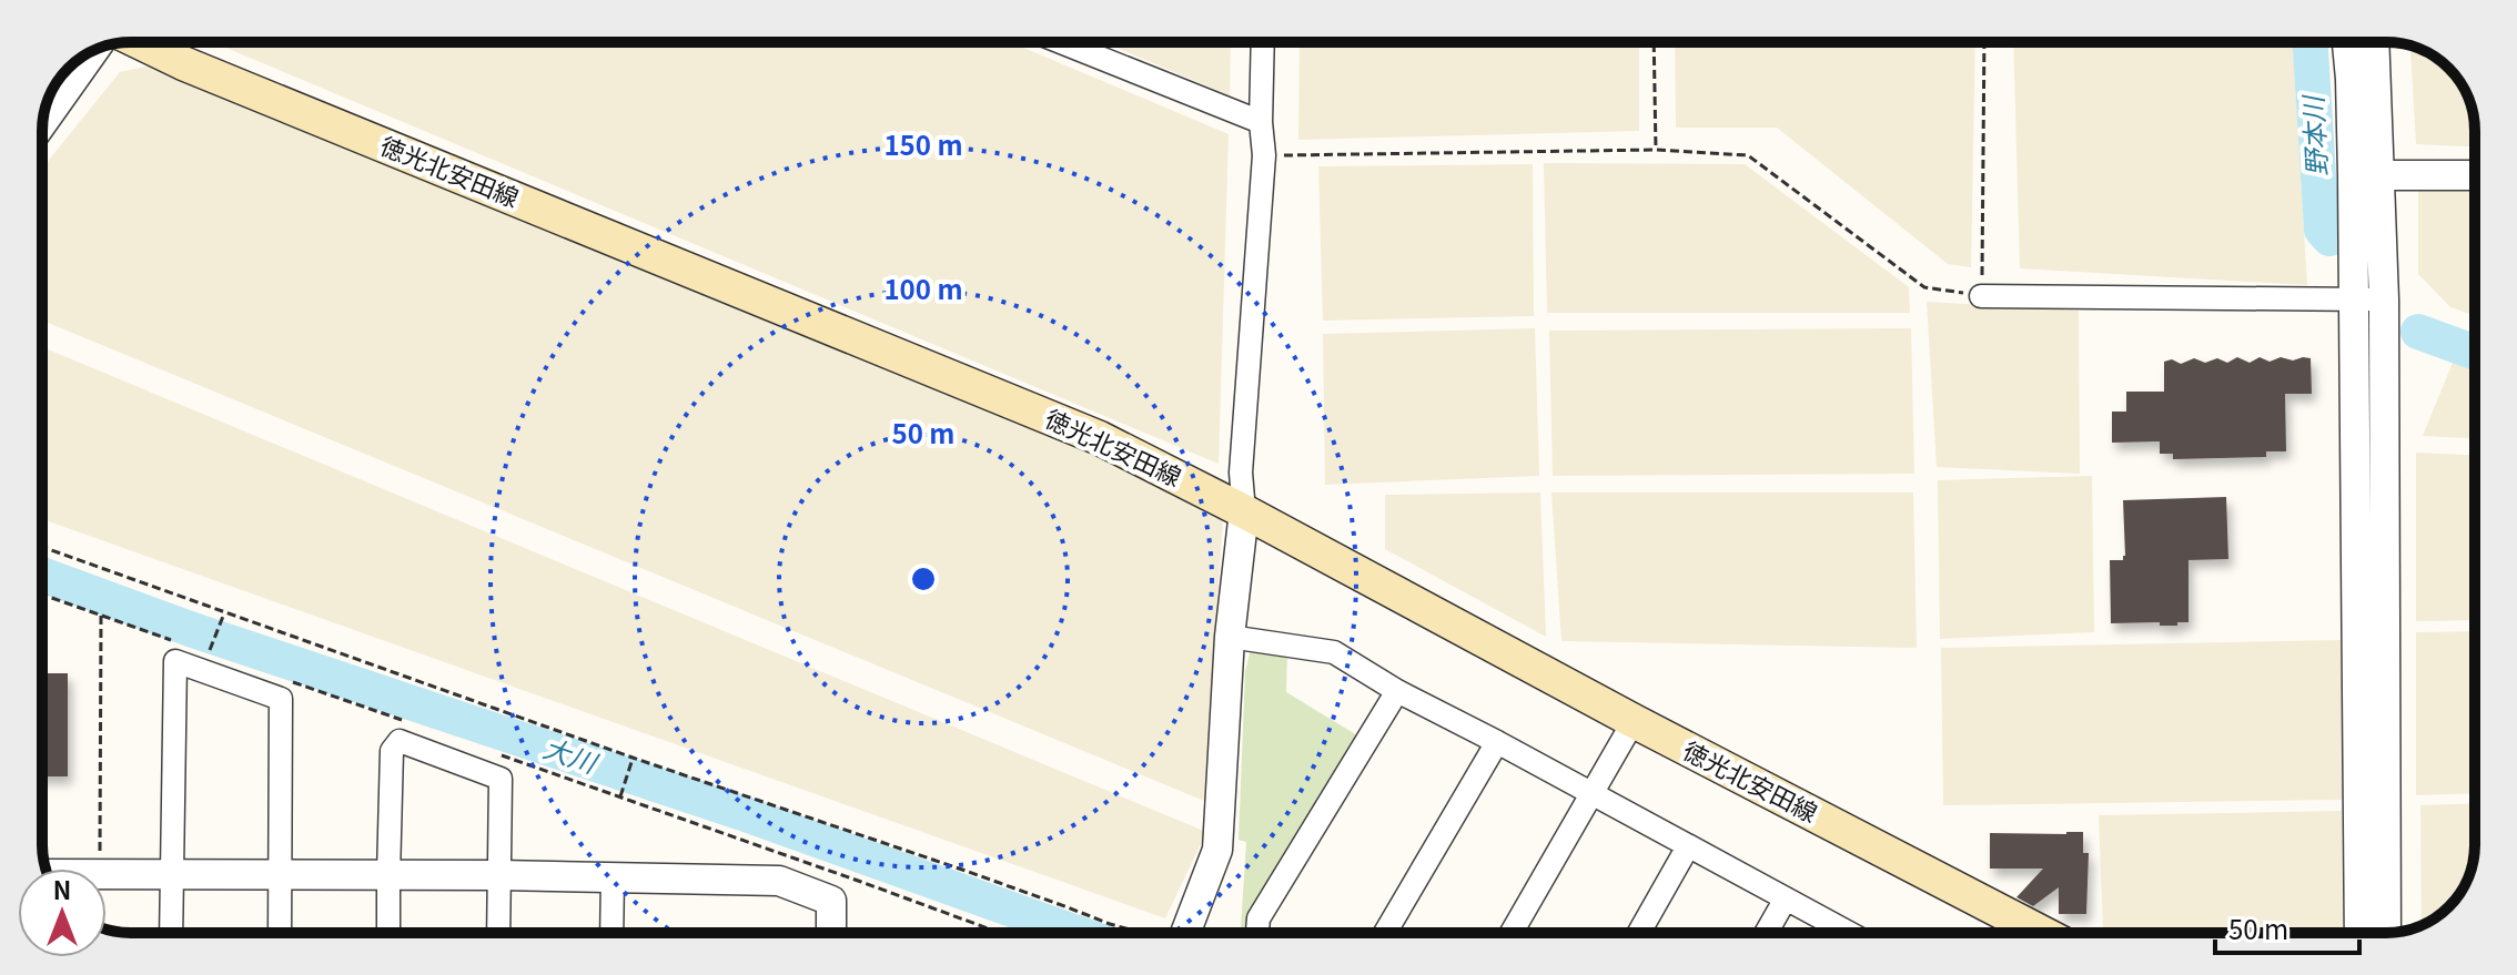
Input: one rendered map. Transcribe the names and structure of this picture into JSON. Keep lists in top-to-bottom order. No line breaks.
{"streets":{"main road":["徳光北安田線"]},"water":["野本川","大川"],"scale_bar":"50 m","north":"top","rings":["150 m","100 m","50 m"]}
